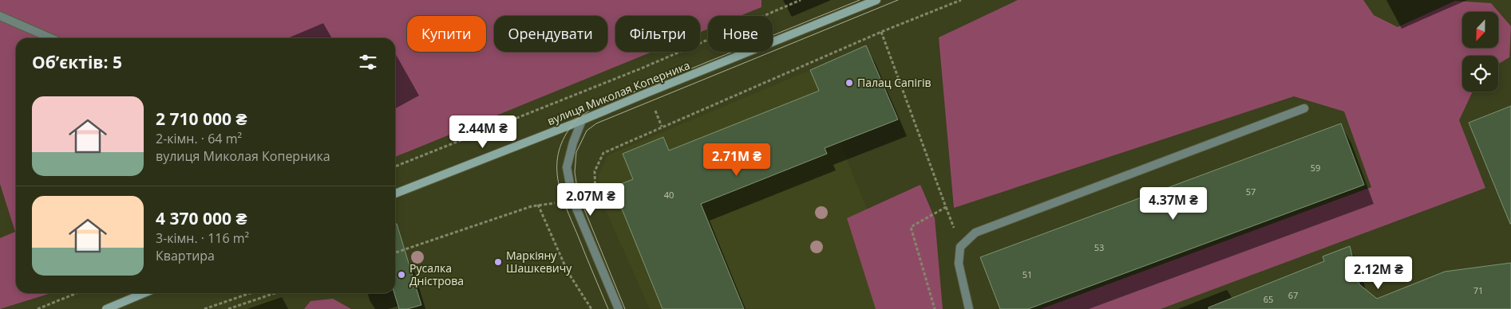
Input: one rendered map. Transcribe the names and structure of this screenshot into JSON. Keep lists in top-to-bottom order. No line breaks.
{"streets":{"main road":["вулиця Миколая Коперника"]},"places":["Палац Сапігів","Маркіяну Шашкевичу","Русалка Дністрова"],"house_numbers":["59","57","40","53","51","71","67","65"],"north":"bottom","page":{"chip":["Купити","Орендувати","Фільтри","Нове"],"heading":"Об’єктів: 5","list":[{"name":"2 710 000 ₴","note":"2-кімн. · 64 m² · вулиця Миколая Коперника"},{"name":"4 370 000 ₴","note":"3-кімн. · 116 m² · Квартира"}],"price":["2.44M ₴","2.71M ₴","2.07M ₴","4.37M ₴","2.12M ₴"]}}
